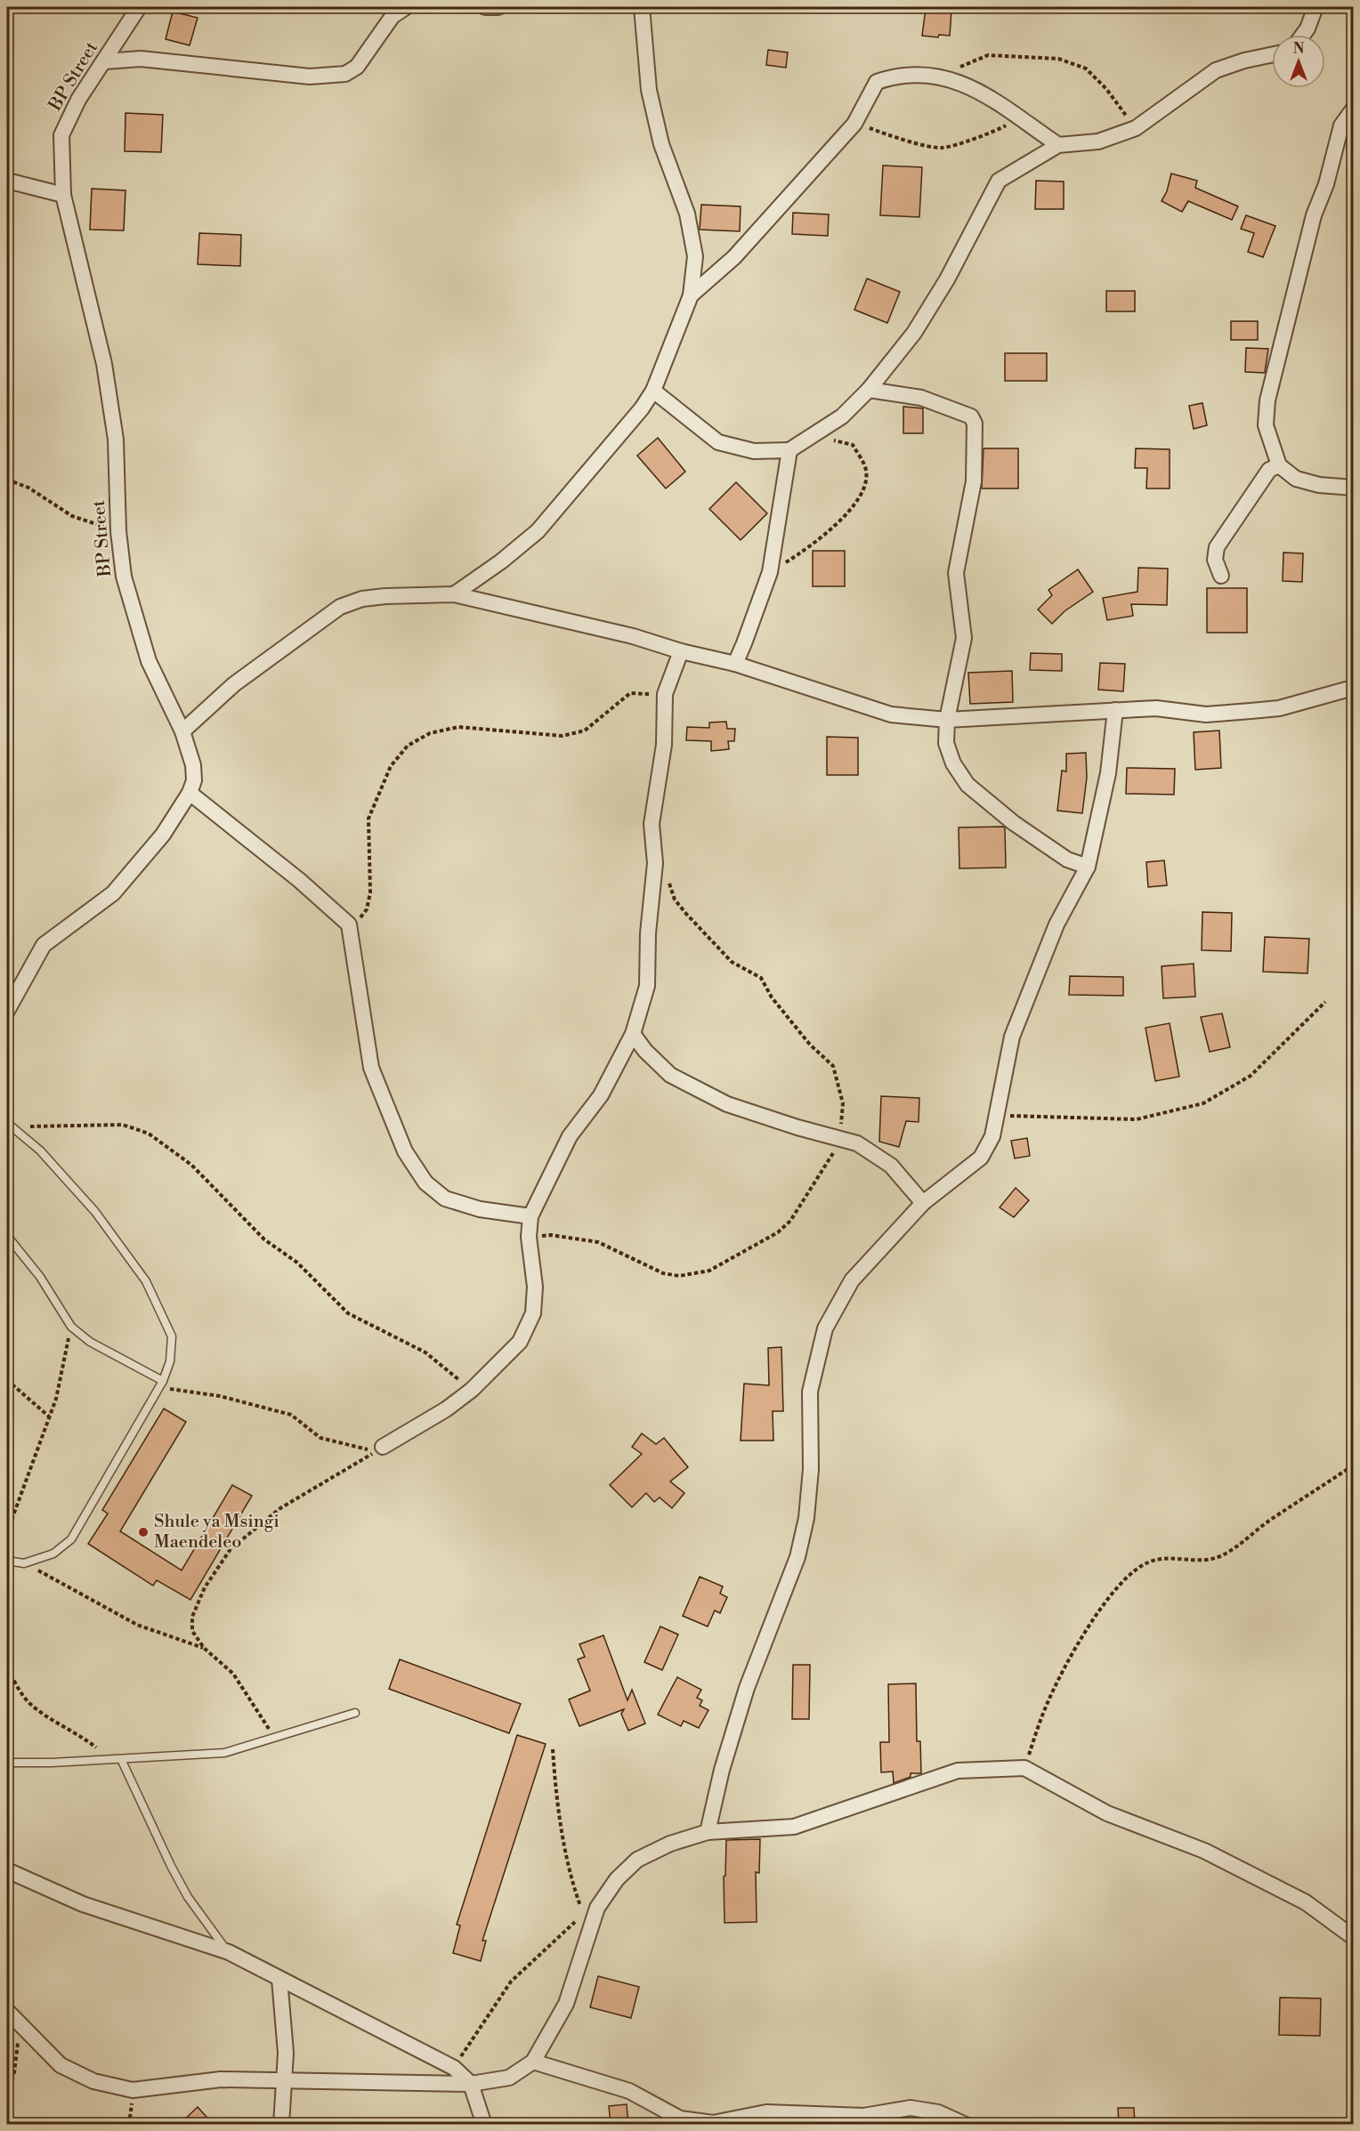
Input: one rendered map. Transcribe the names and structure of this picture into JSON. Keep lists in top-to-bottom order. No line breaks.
{"streets":{"street":["BP Street"]},"places":["Shule ya Msingi Maendeleo"],"north":"top"}
